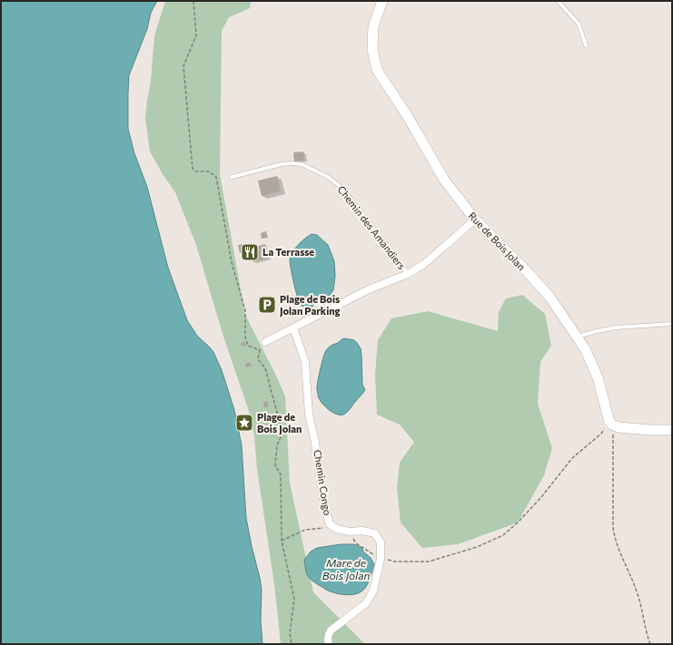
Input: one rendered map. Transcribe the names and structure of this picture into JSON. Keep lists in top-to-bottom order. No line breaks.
{"streets":{"street":["Rue de Bois Jolan","Chemin Congo"],"lane":["Chemin des Amandiers"]},"water":["Mare de Bois Jolan"],"places":{"restaurant":["La Terrasse"],"parking":["Plage de Bois Jolan Parking"],"place":["Plage de Bois Jolan"]}}
